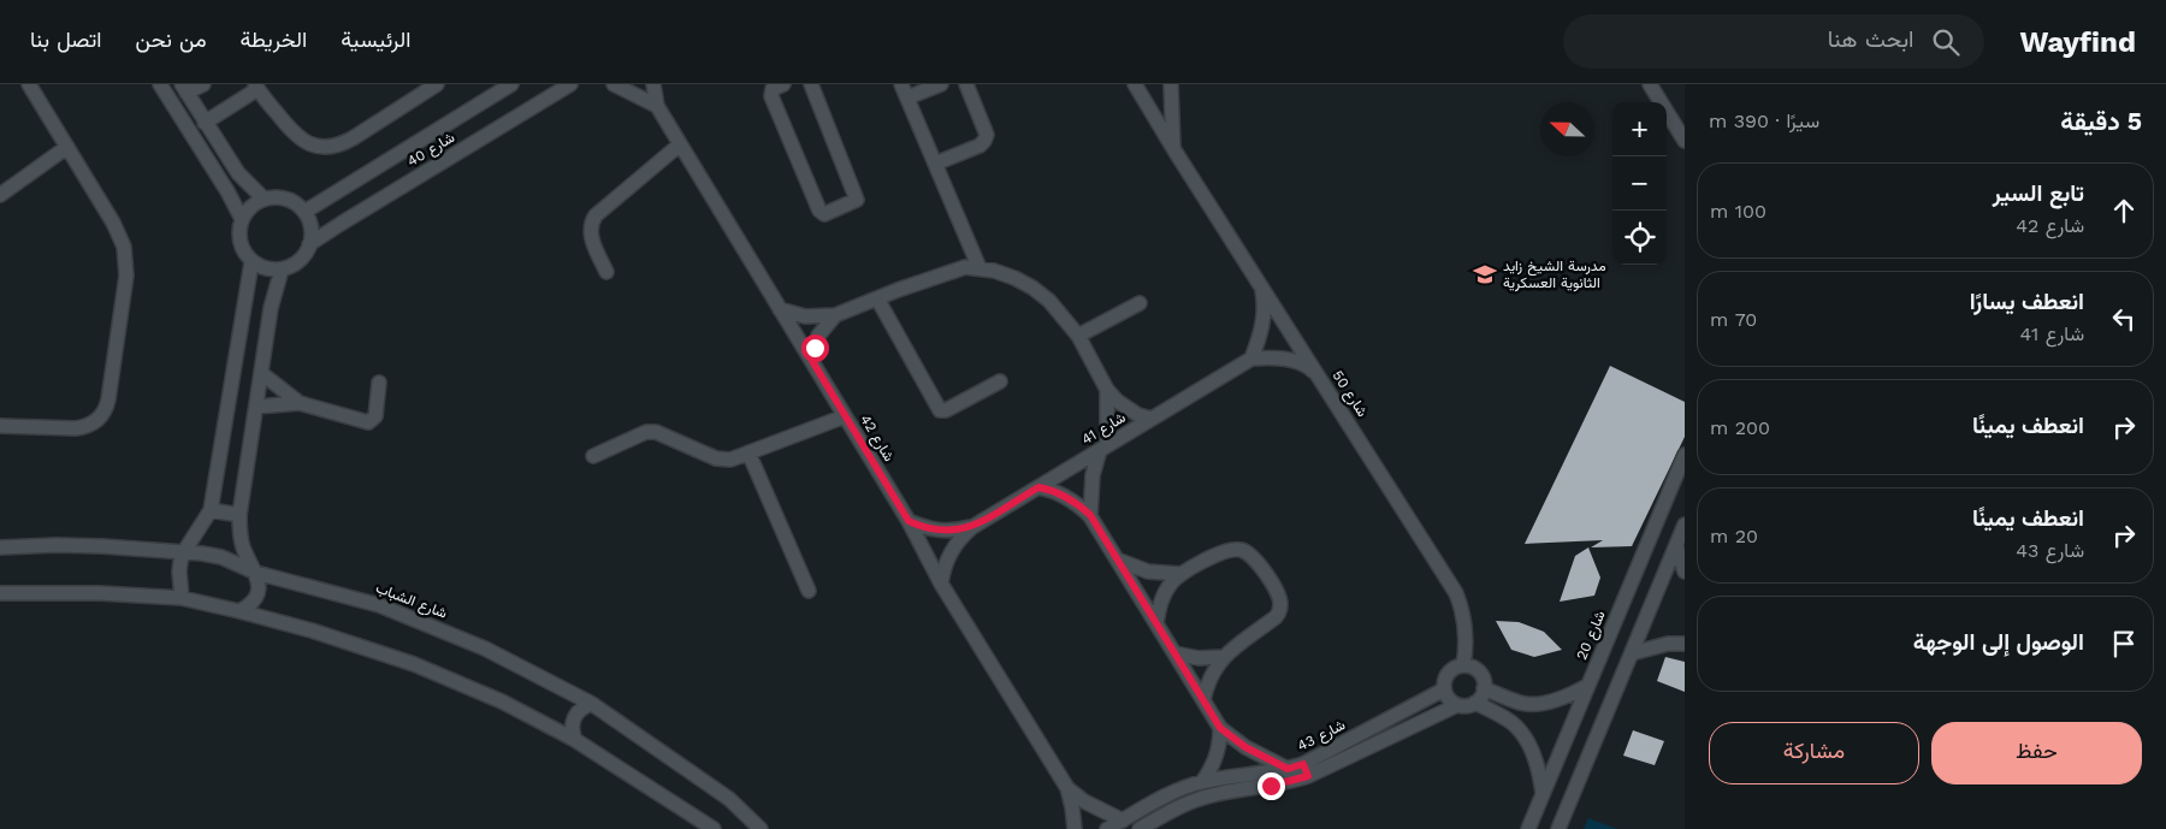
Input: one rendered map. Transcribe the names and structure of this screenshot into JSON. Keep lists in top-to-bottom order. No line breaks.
{"streets":{"street":["شارع 40","شارع 50","شارع 41","شارع 42","شارع الشباب","شارع 20","شارع 43"]},"crossings":[["شارع 50","شارع 43"],["شارع 41","شارع 42"],["شارع 42","شارع 43"]],"places":{"school or university":["مدرسة الشيخ زايد الثانوية العسكرية"]},"north":"left","page":{"header":"Wayfind","search":"ابحث هنا","nav":["الرئيسية","الخريطة","من نحن","اتصل بنا"],"heading":["5 دقيقة","سيرًا · 390 m"],"map_buttons":["+","−"],"list":[["تابع السير","شارع 42","100 m"],["انعطف يسارًا","شارع 41","70 m"],["انعطف يمينًا","200 m"],["انعطف يمينًا","شارع 43","20 m"],"الوصول إلى الوجهة"],"buttons":["حفظ","مشاركة"]}}
